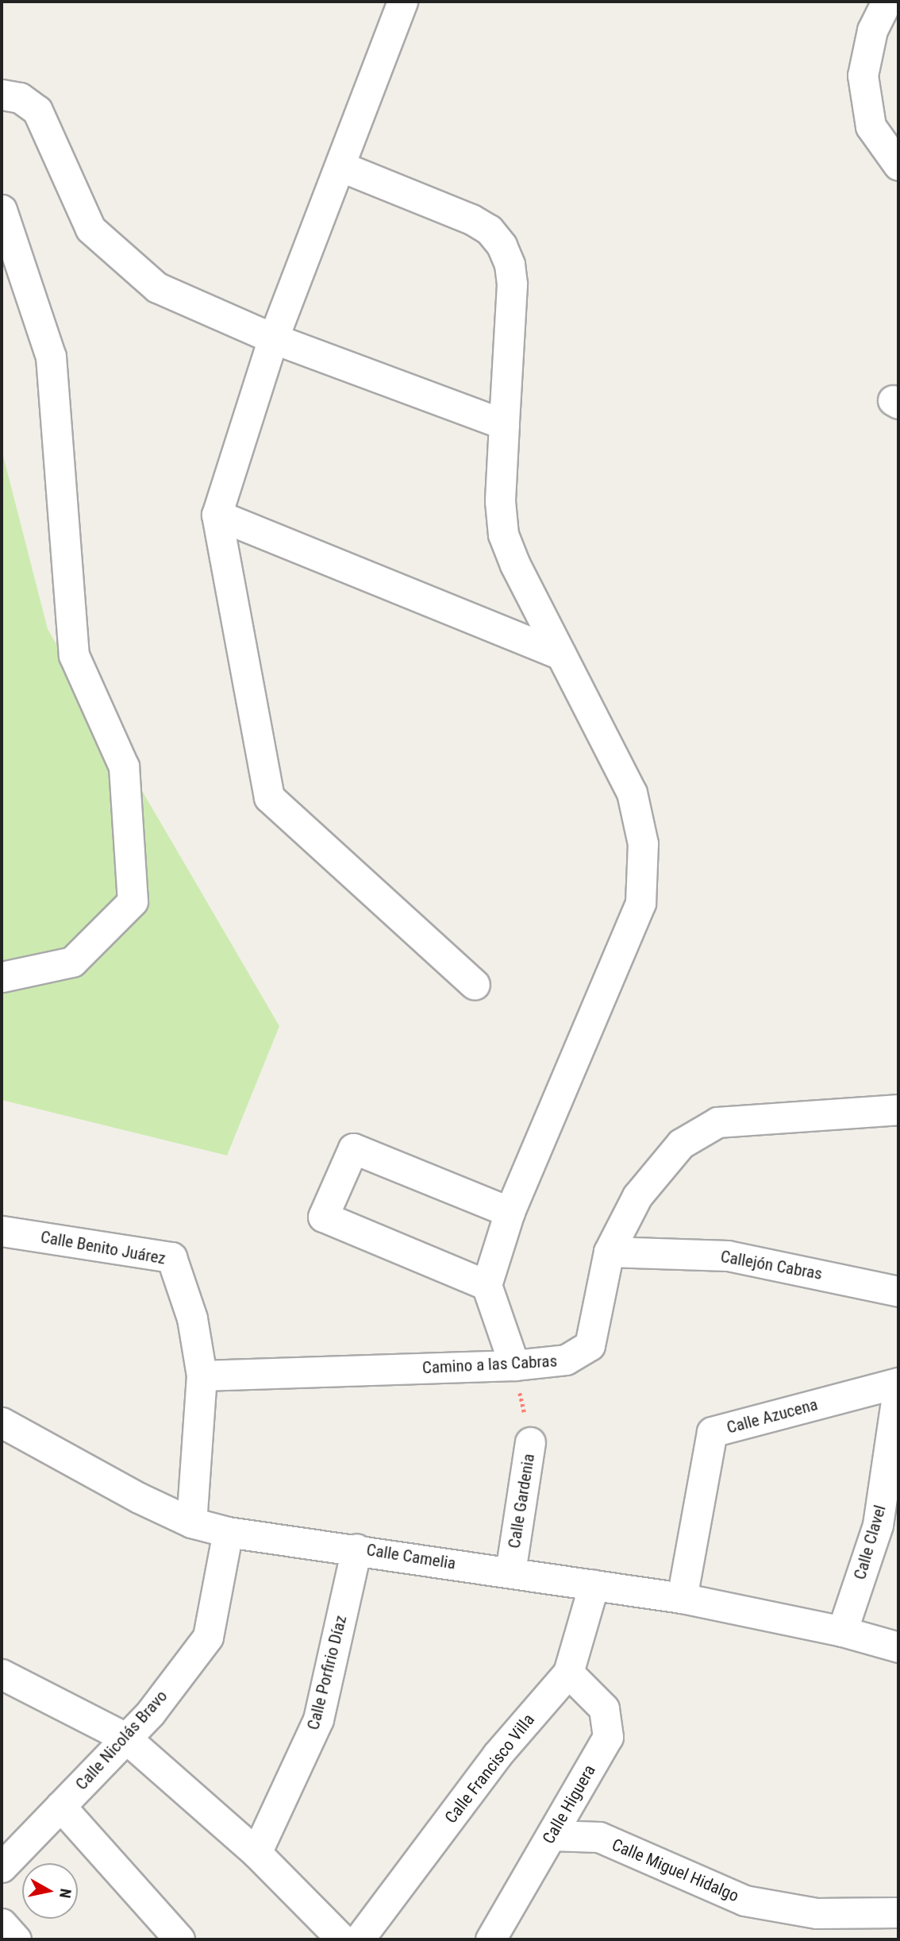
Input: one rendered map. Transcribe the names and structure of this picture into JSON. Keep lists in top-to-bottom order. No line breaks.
{"streets":{"street":["Calle Benito Juárez","Callejón Cabras","Camino a las Cabras","Calle Azucena","Calle Gardenia","Calle Clavel","Calle Camelia","Calle Porfirio Díaz","Calle Nicolás Bravo","Calle Francisco Villa","Calle Higuera","Calle Miguel Hidalgo"]},"crossings":[["Calle Benito Juárez","Camino a las Cabras"],["Calle Benito Juárez","Calle Camelia"],["Callejón Cabras","Camino a las Cabras"],["Camino a las Cabras","Calle Gardenia"],["Calle Azucena","Calle Clavel"],["Calle Azucena","Calle Camelia"],["Calle Gardenia","Calle Camelia"],["Calle Clavel","Calle Camelia"],["Calle Camelia","Calle Porfirio Díaz"],["Calle Camelia","Calle Nicolás Bravo"],["Calle Camelia","Calle Francisco Villa"],["Calle Francisco Villa","Calle Higuera"],["Calle Higuera","Calle Miguel Hidalgo"]],"north":"right"}
